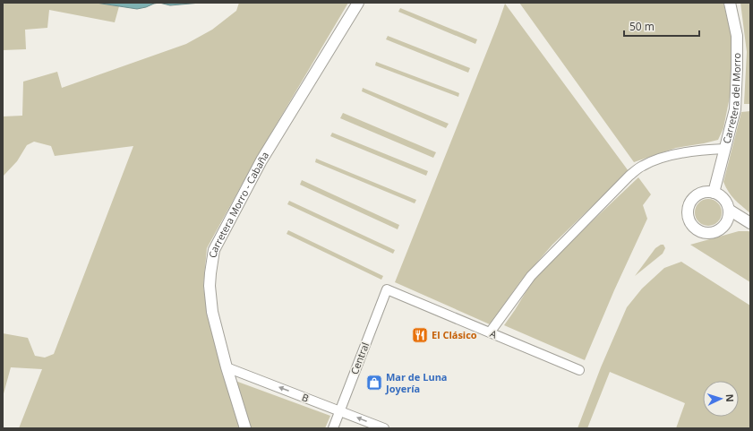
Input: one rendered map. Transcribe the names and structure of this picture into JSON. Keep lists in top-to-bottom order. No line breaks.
{"streets":{"street":["Carretera del Morro","Carretera Morro - Cabaña","A","Central","B"]},"crossings":[["Carretera Morro - Cabaña","B"],["A","Central"],["Central","B"]],"one_way":["B"],"places":{"restaurant":["El Clásico"],"shop":["Mar de Luna Joyería"]},"scale_bar":"50 m","north":"right"}
